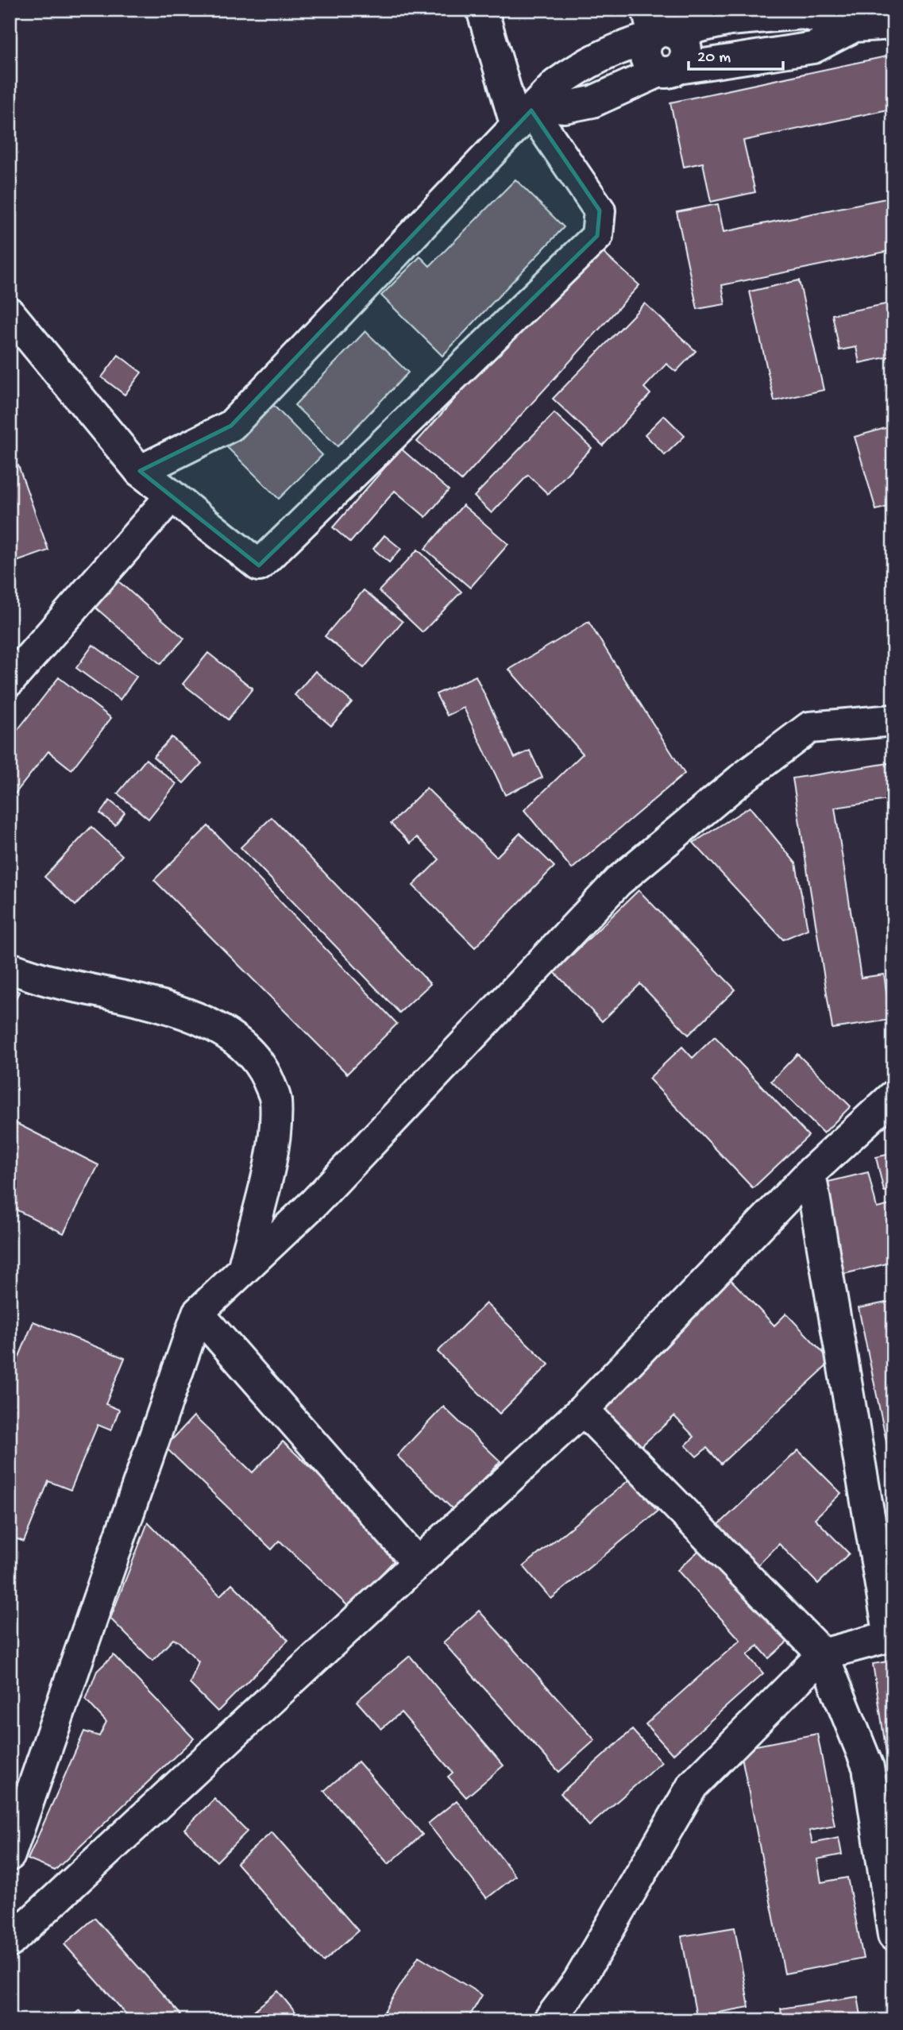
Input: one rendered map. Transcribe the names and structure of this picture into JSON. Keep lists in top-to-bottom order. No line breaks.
{"scale_bar":"20 m"}
